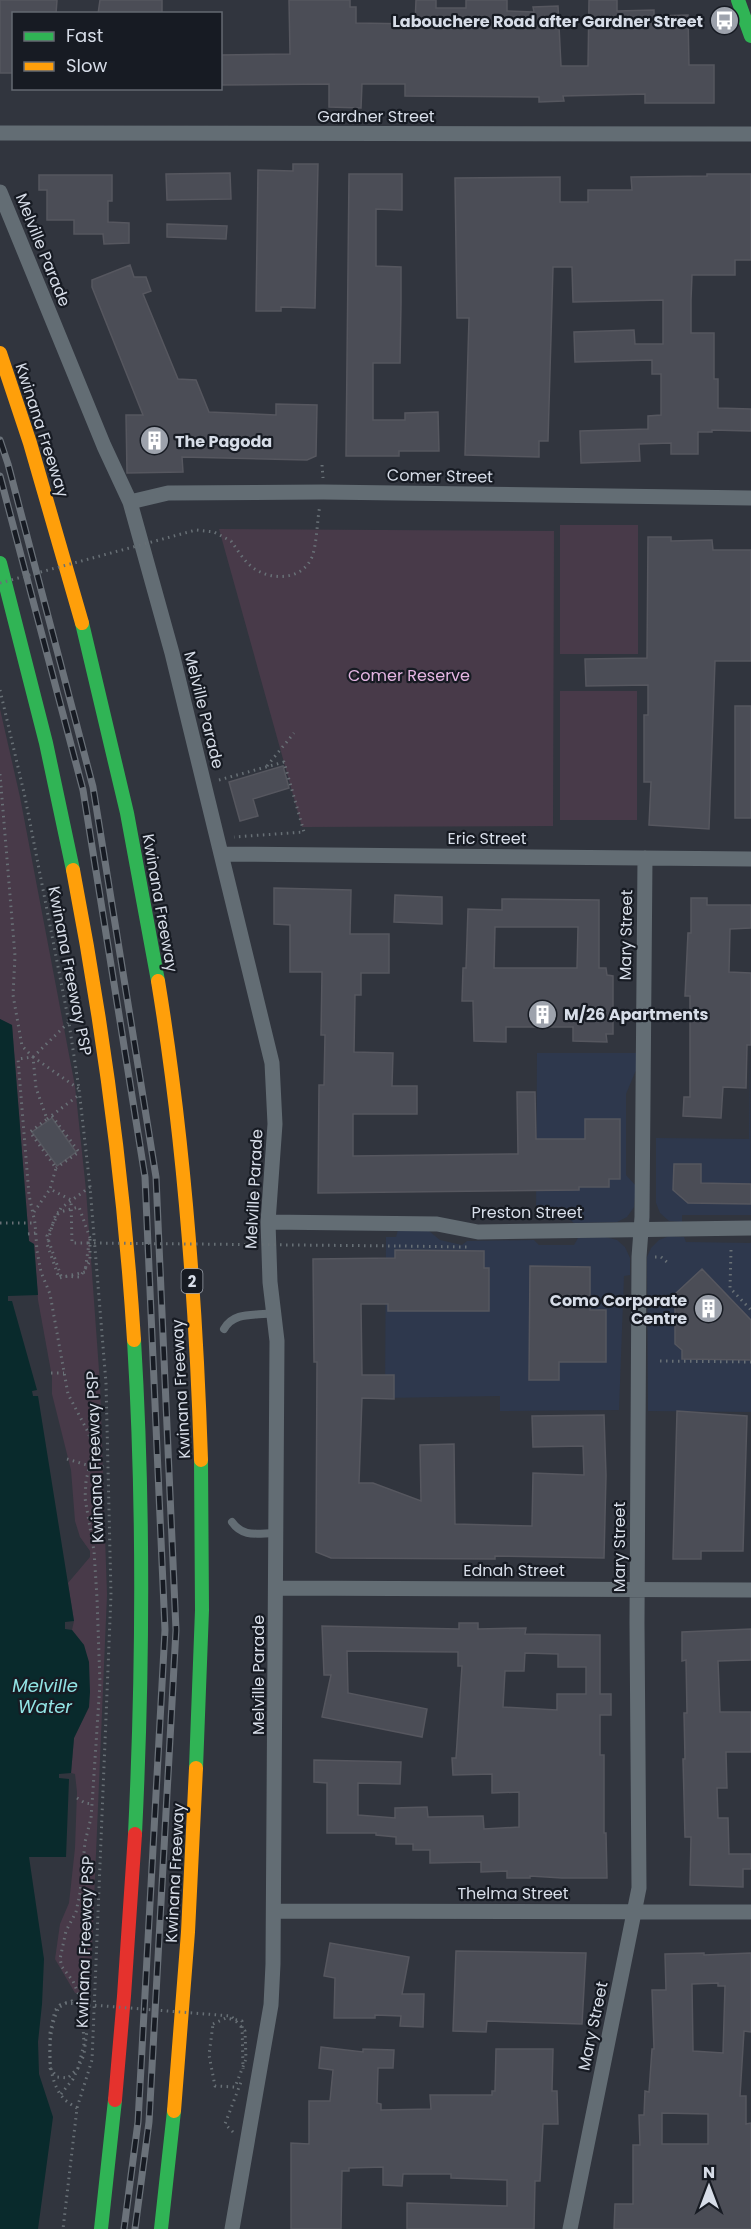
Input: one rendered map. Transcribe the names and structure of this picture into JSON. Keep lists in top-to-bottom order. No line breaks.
{"streets":{"main road":["Kwinana Freeway","2"],"street":["Gardner Street","Melville Parade","Comer Street","Eric Street","Mary Street","Preston Street","Ednah Street","Thelma Street"],"path":["Kwinana Freeway PSP"]},"crossings":[["Melville Parade","Comer Street"],["Melville Parade","Eric Street"],["Melville Parade","Preston Street"],["Melville Parade","Ednah Street"],["Melville Parade","Thelma Street"],["Eric Street","Mary Street"],["Mary Street","Preston Street"],["Mary Street","Ednah Street"],["Mary Street","Thelma Street"]],"water":["Melville Water"],"parks":["Comer Reserve"],"places":{"bus stop":["Labouchere Road after Gardner Street"],"building":["The Pagoda","M/26 Apartments","Como Corporate Centre"]},"legend":["Fast","Slow"],"north":"top"}
